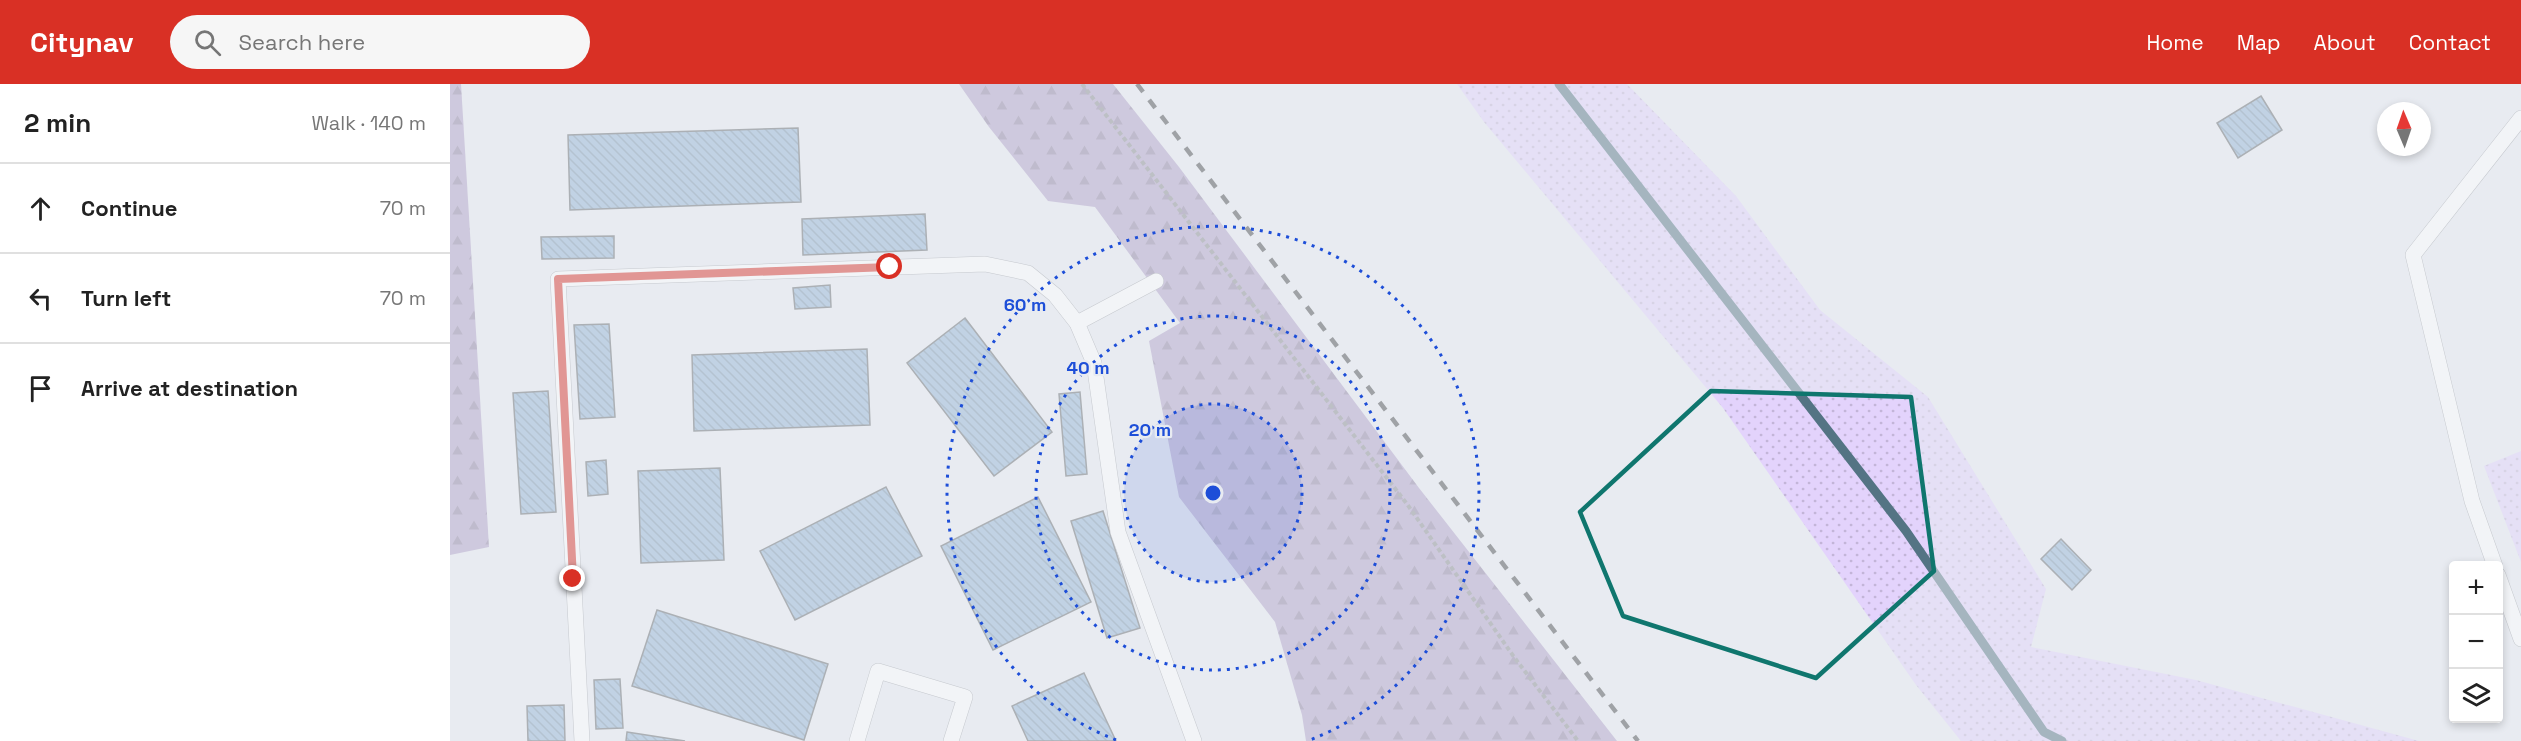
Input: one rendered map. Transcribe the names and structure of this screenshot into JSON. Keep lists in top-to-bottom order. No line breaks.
{"north":"top","page":{"header":"Citynav","search":"Search here","nav":["Home","Map","About","Contact"],"heading":["2 min","Walk · 140 m"],"list":[["Continue","70 m"],["Turn left","70 m"],"Arrive at destination"],"map_buttons":["+","−"]},"rings":["60 m","40 m","20 m"]}
